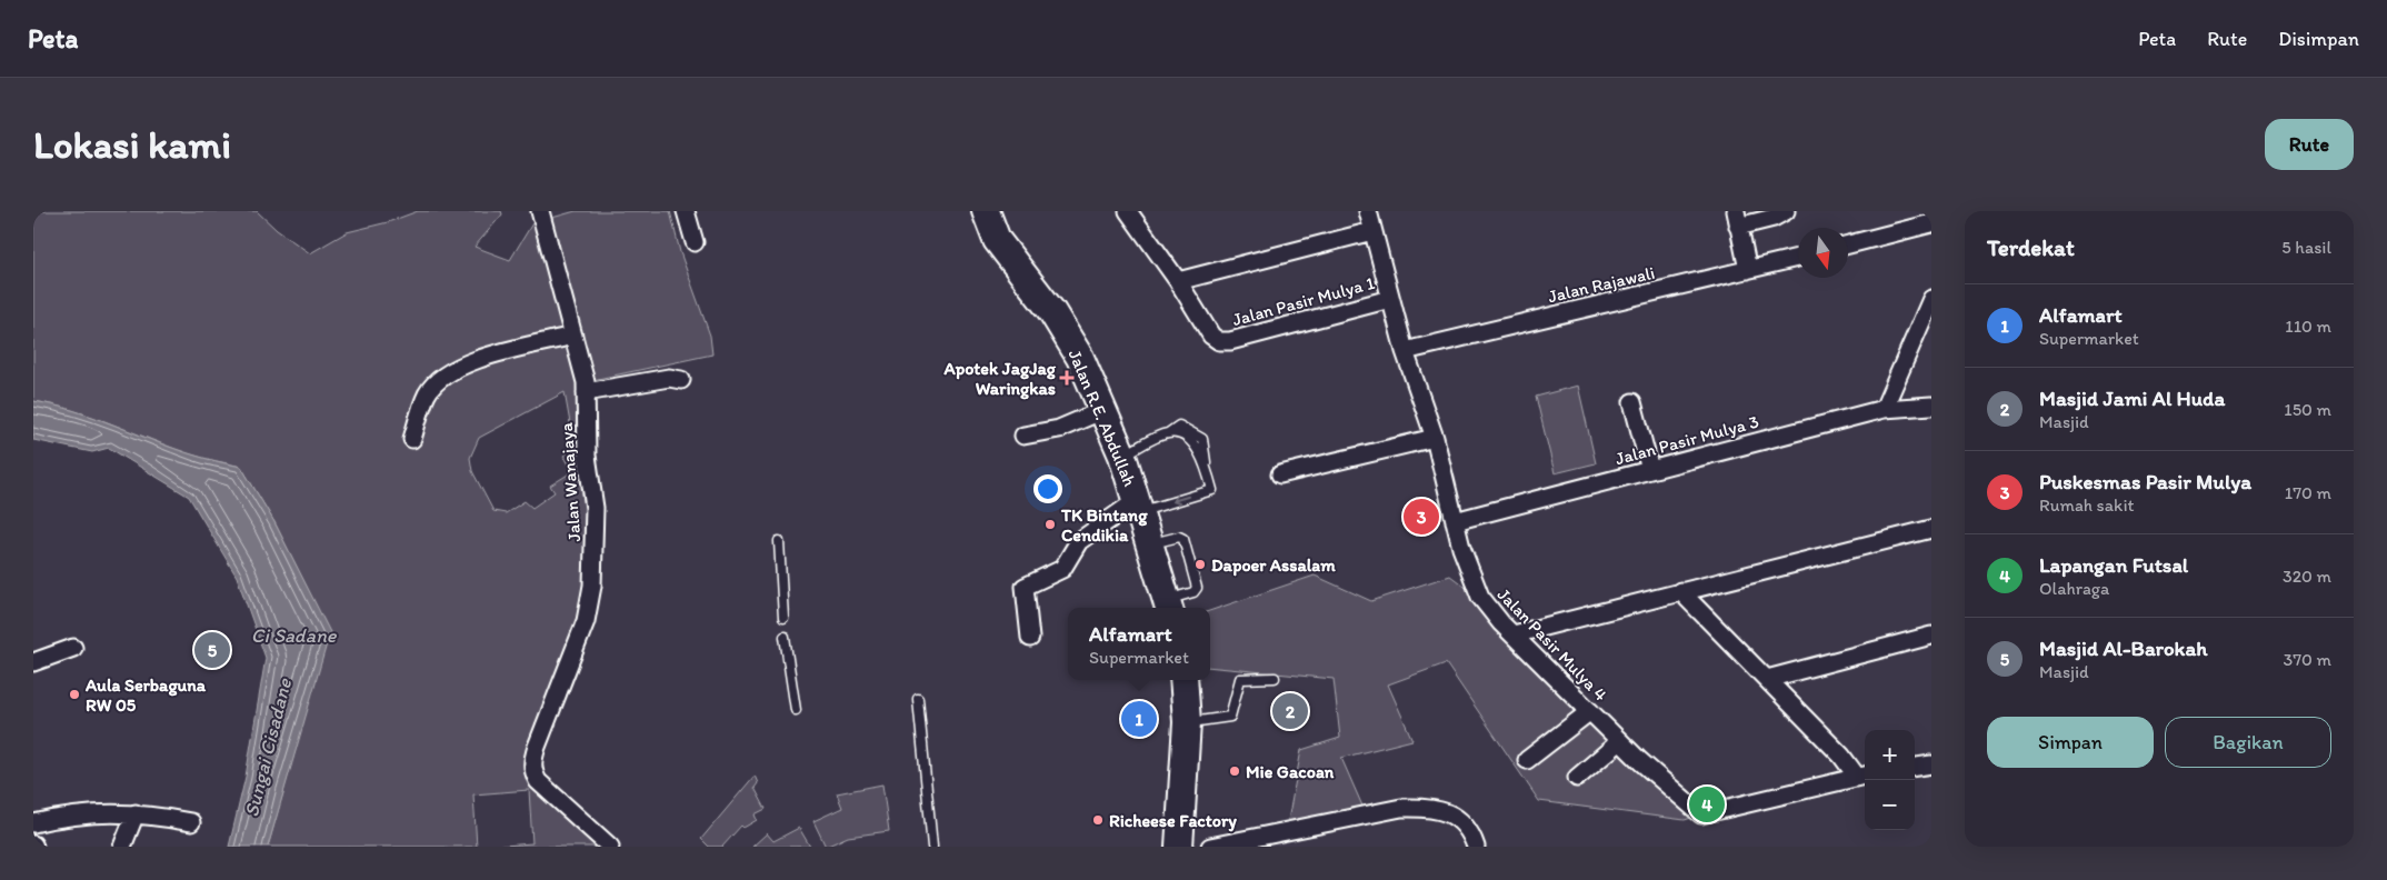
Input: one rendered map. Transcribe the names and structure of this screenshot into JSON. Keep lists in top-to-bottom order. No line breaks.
{"streets":{"main road":["Jalan R.E. Abdullah"],"street":["Jalan Rajawali","Jalan Pasir Mulya 1","Jalan Pasir Mulya 3","Jalan Wanajaya","Jalan Pasir Mulya 4"]},"crossings":[["Jalan Rajawali","Jalan Pasir Mulya 4"],["Jalan Pasir Mulya 1","Jalan Pasir Mulya 4"],["Jalan Pasir Mulya 3","Jalan Pasir Mulya 4"]],"water":["Ci Sadane","Sungai Cisadane"],"places":{"health":["Apotek JagJag Waringkas"],"other":["TK Bintang Cendikia","Dapoer Assalam","Aula Serbaguna RW 05","Mie Gacoan","Richeese Factory"]},"north":"bottom","page":{"header":"Peta","nav":["Peta","Rute","Disimpan"],"buttons":["Rute",["Simpan","Bagikan"]],"title":"Lokasi kami","heading":["Terdekat","5 hasil"],"list":[{"mark":"1","name":"Alfamart","note":"Supermarket","value":"110 m"},{"mark":"2","name":"Masjid Jami Al Huda","note":"Masjid","value":"150 m"},{"mark":"3","name":"Puskesmas Pasir Mulya","note":"Rumah sakit","value":"170 m"},{"mark":"4","name":"Lapangan Futsal","note":"Olahraga","value":"320 m"},{"mark":"5","name":"Masjid Al-Barokah","note":"Masjid","value":"370 m"}],"pins":["3","5","2","1","4"],"popup":["Alfamart","Supermarket"],"map_buttons":["+","−"]}}
